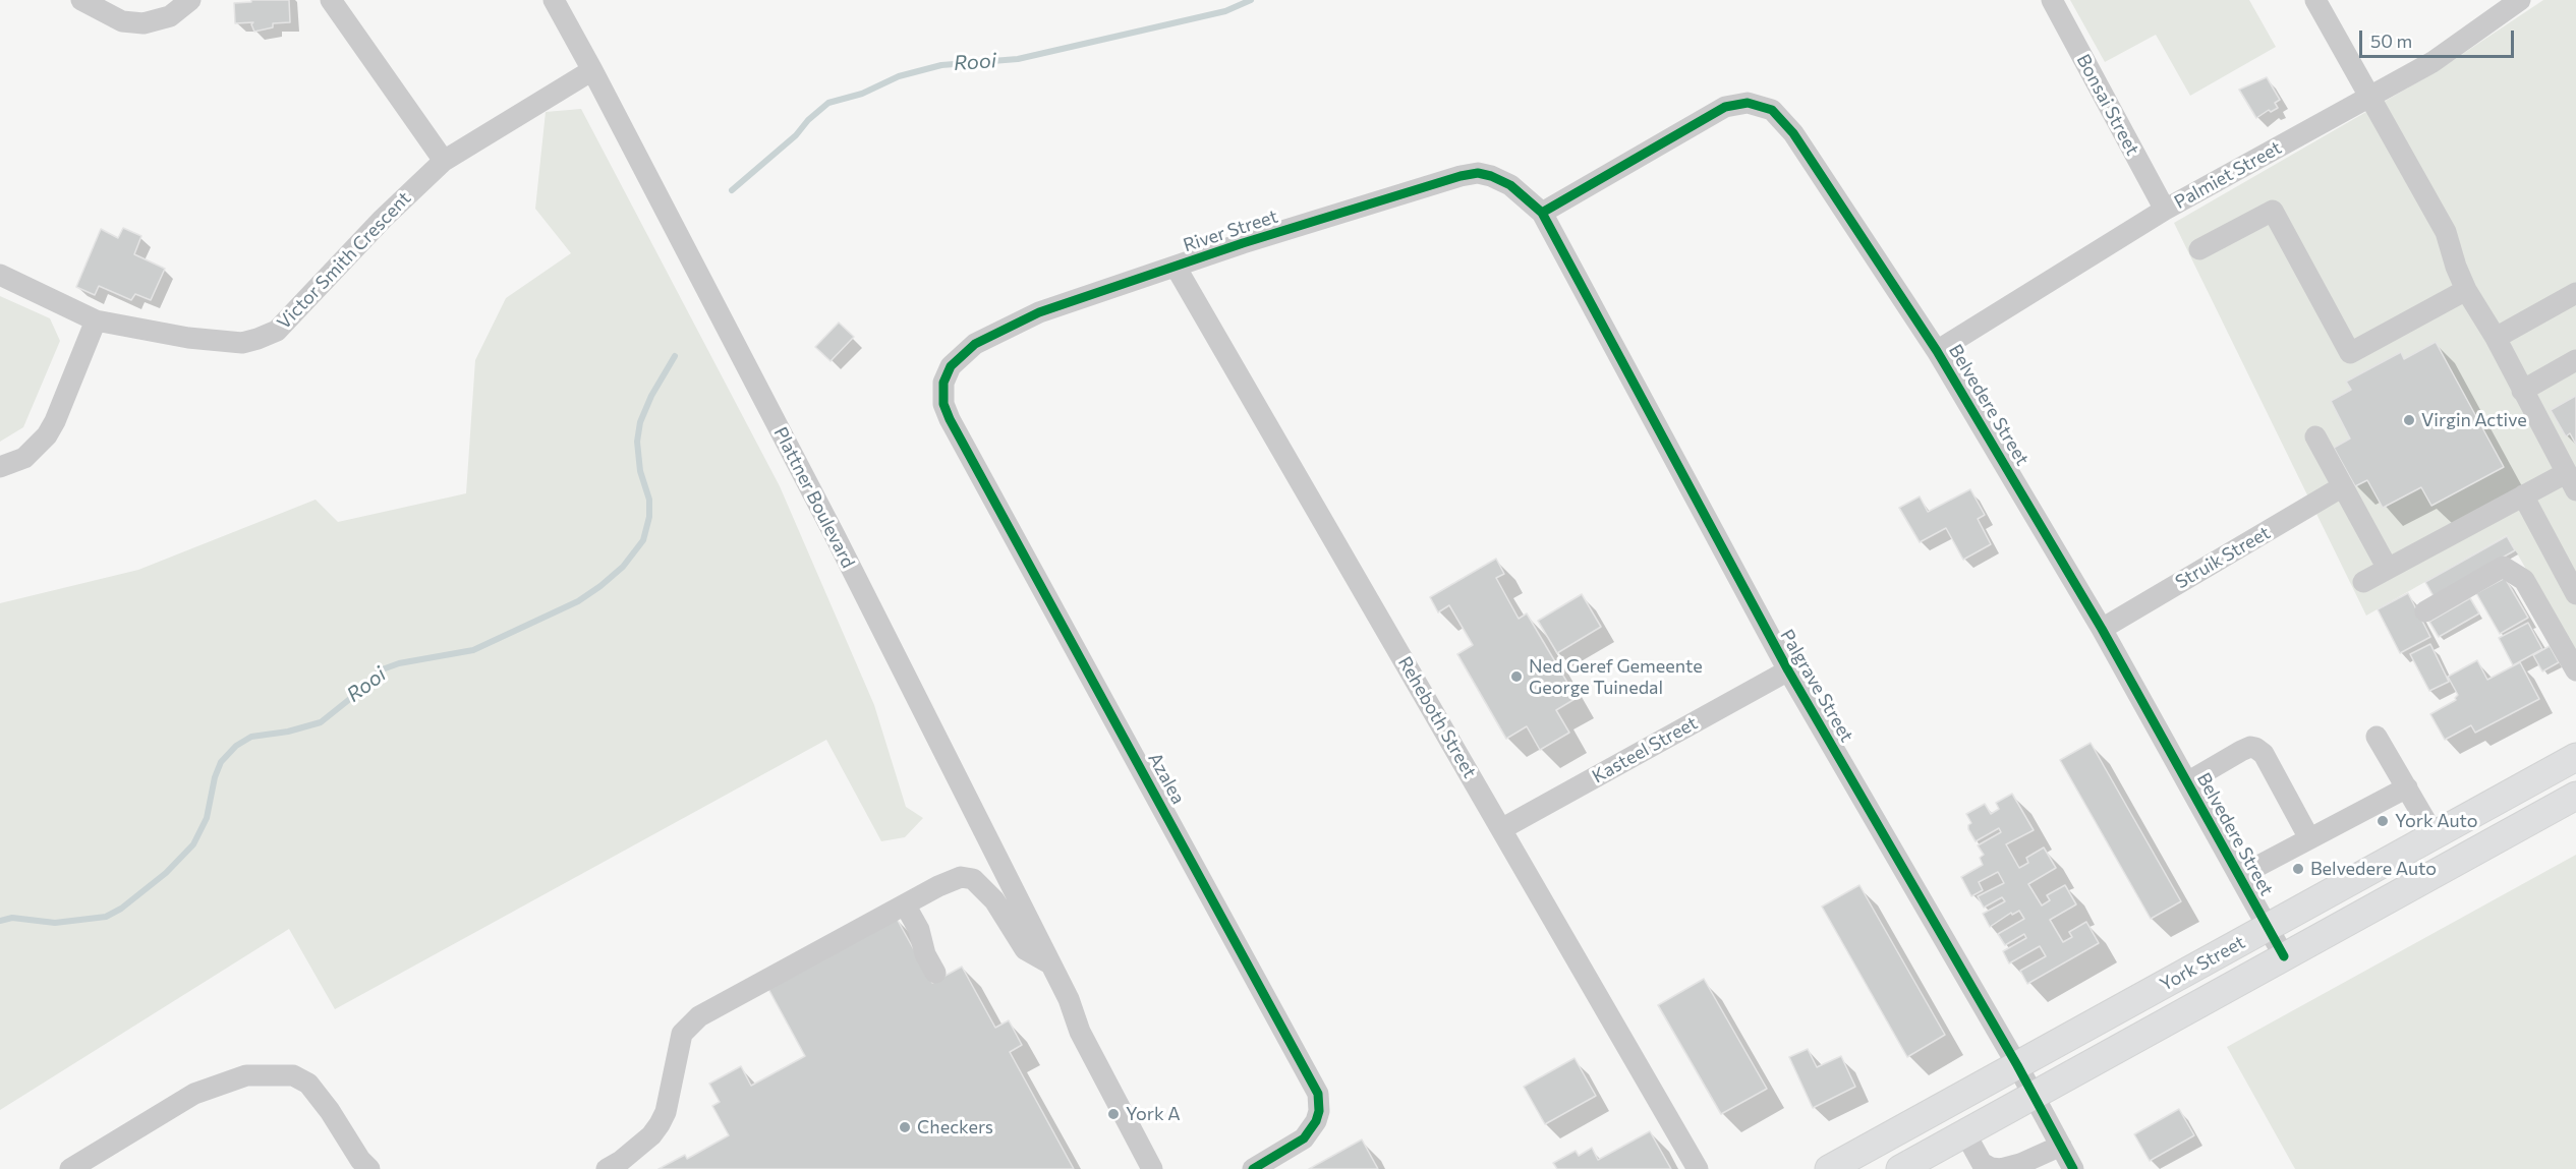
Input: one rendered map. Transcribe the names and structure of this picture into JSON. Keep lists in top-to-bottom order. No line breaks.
{"streets":{"main road":["York Street"],"street":["Bonsai Street","Palmiet Street","River Street","Victor Smith Crescent","Belvedere Street","Plattner Boulevard","Struik Street","Palgrave Street","Reheboth Street","Kasteel Street","Azalea"]},"crossings":[["Bonsai Street","Palmiet Street"],["Palmiet Street","Belvedere Street"],["River Street","Belvedere Street"],["River Street","Palgrave Street"],["River Street","Reheboth Street"],["River Street","Azalea"],["Victor Smith Crescent","Plattner Boulevard"],["Belvedere Street","Struik Street"],["Belvedere Street","Palgrave Street"],["Belvedere Street","York Street"],["Palgrave Street","Kasteel Street"],["Palgrave Street","York Street"],["Reheboth Street","Kasteel Street"]],"water":["Rooi"],"places":["Virgin Active","Ned Geref Gemeente George Tuinedal","York Auto","Belvedere Auto","York A","Checkers"],"scale_bar":"50 m"}
